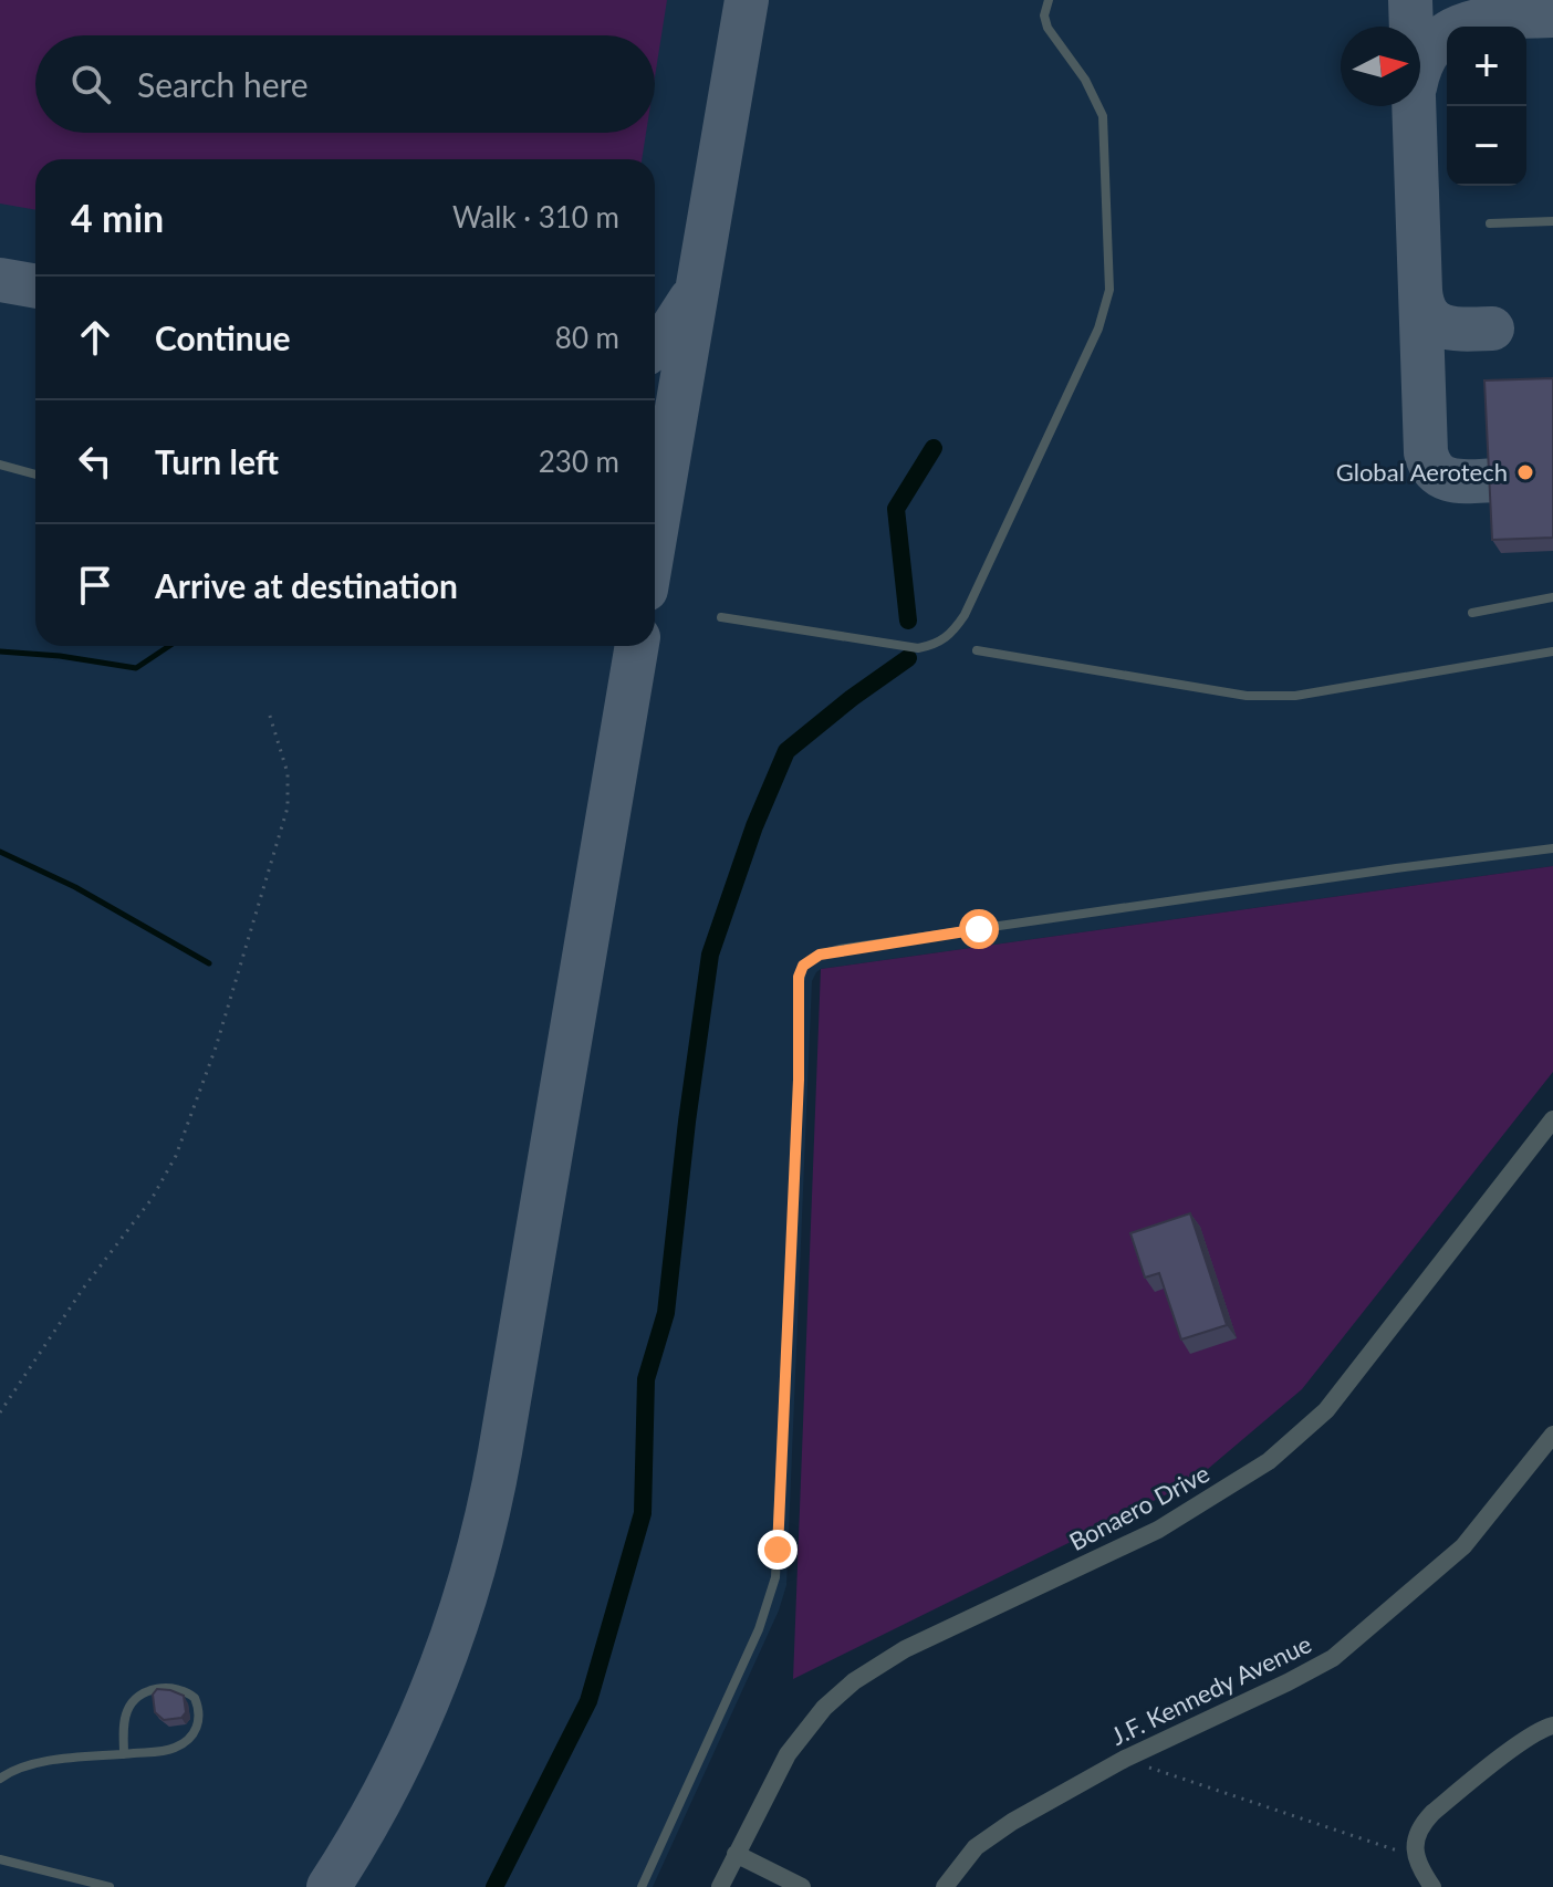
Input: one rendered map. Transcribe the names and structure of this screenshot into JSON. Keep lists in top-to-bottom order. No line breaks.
{"streets":{"street":["Bonaero Drive","J.F. Kennedy Avenue"]},"places":["Global Aerotech"],"north":"right","page":{"map_buttons":["+","−"],"search":"Search here","heading":["4 min","Walk · 310 m"],"list":[["Continue","80 m"],["Turn left","230 m"],"Arrive at destination"]}}
